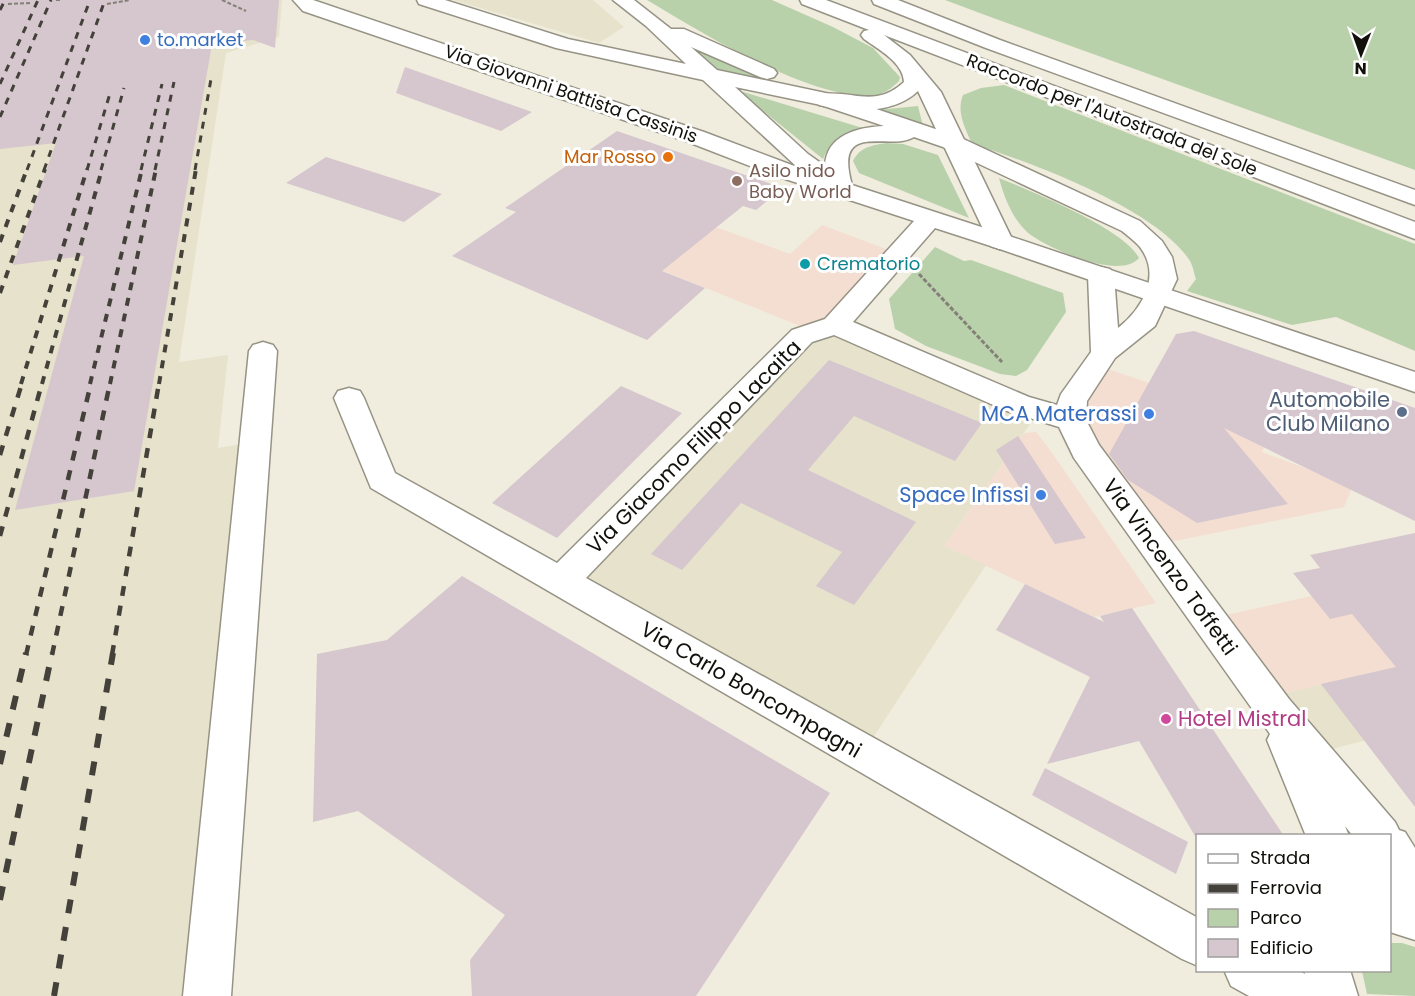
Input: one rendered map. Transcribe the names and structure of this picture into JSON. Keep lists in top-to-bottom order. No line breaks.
{"streets":{"main road":["Via Giovanni Battista Cassinis","Raccordo per l'Autostrada del Sole","Via Giacomo Filippo Lacaita","Via Vincenzo Toffetti","Via Carlo Boncompagni"]},"crossings":[["Via Giacomo Filippo Lacaita","Via Carlo Boncompagni"]],"places":["to.market","Mar Rosso","Asilo nido Baby World","Crematorio","Automobile Club Milano","MCA Materassi","Space Infissi","Hotel Mistral"],"legend":["Strada","Ferrovia","Parco","Edificio"],"north":"bottom"}
